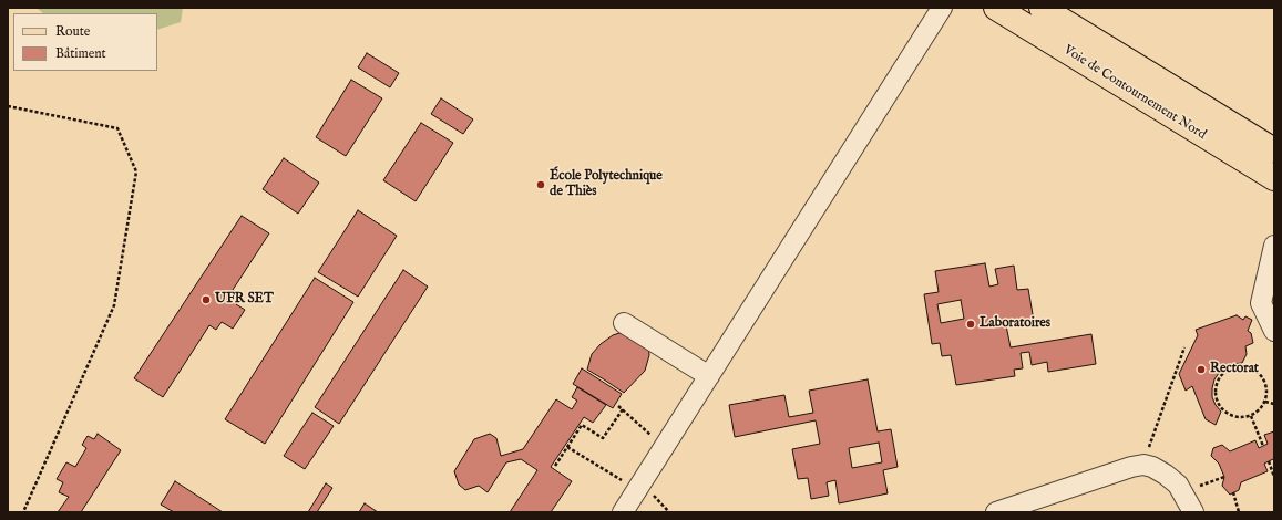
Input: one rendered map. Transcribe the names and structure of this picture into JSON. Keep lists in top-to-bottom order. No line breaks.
{"streets":{"main road":["Voie de Contournement Nord"]},"places":["École Polytechnique de Thiès","UFR SET","Laboratoires","Rectorat"],"legend":["Route","Bâtiment"]}
